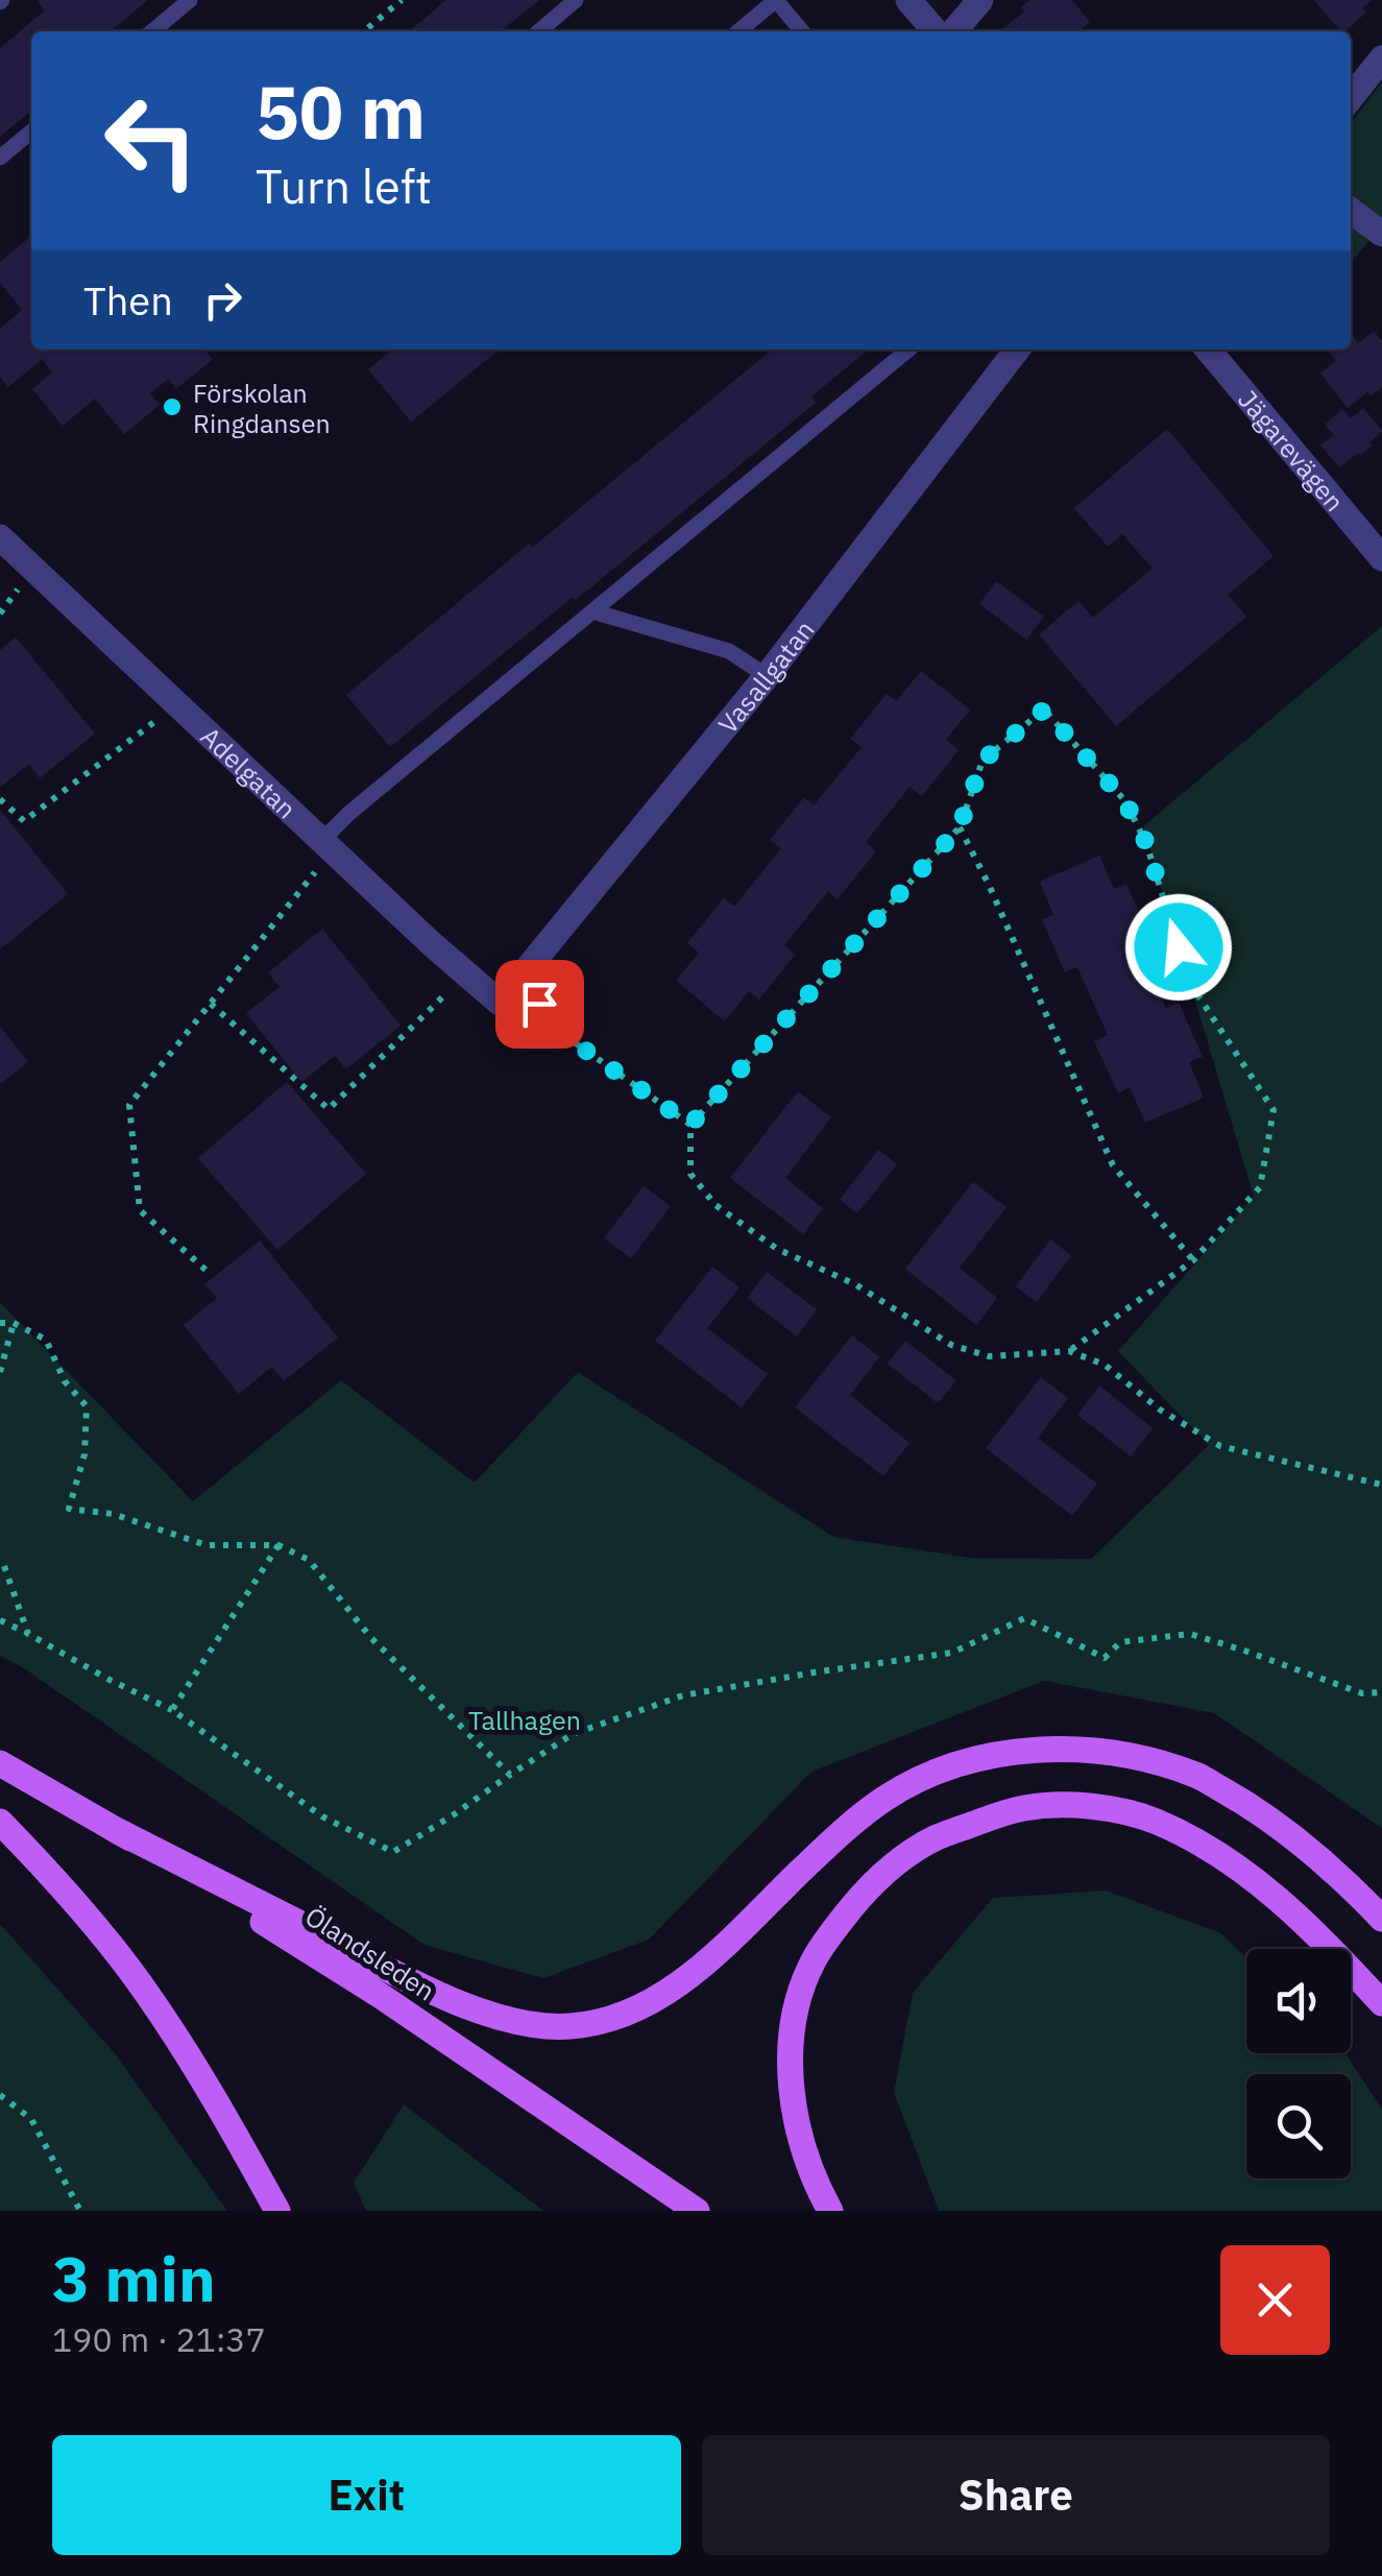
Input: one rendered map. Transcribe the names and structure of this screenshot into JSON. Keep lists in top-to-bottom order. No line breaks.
{"streets":{"main road":["Ölandsleden"],"street":["Jägarevägen","Vasallgatan","Adelgatan"]},"crossings":[["Vasallgatan","Adelgatan"]],"parks":["Tallhagen"],"places":["Förskolan Ringdansen"],"page":{"turn":["50 m","Turn left"],"then":"Then","heading":["3 min","190 m · 21:37"],"buttons":["Exit","Share"]}}
